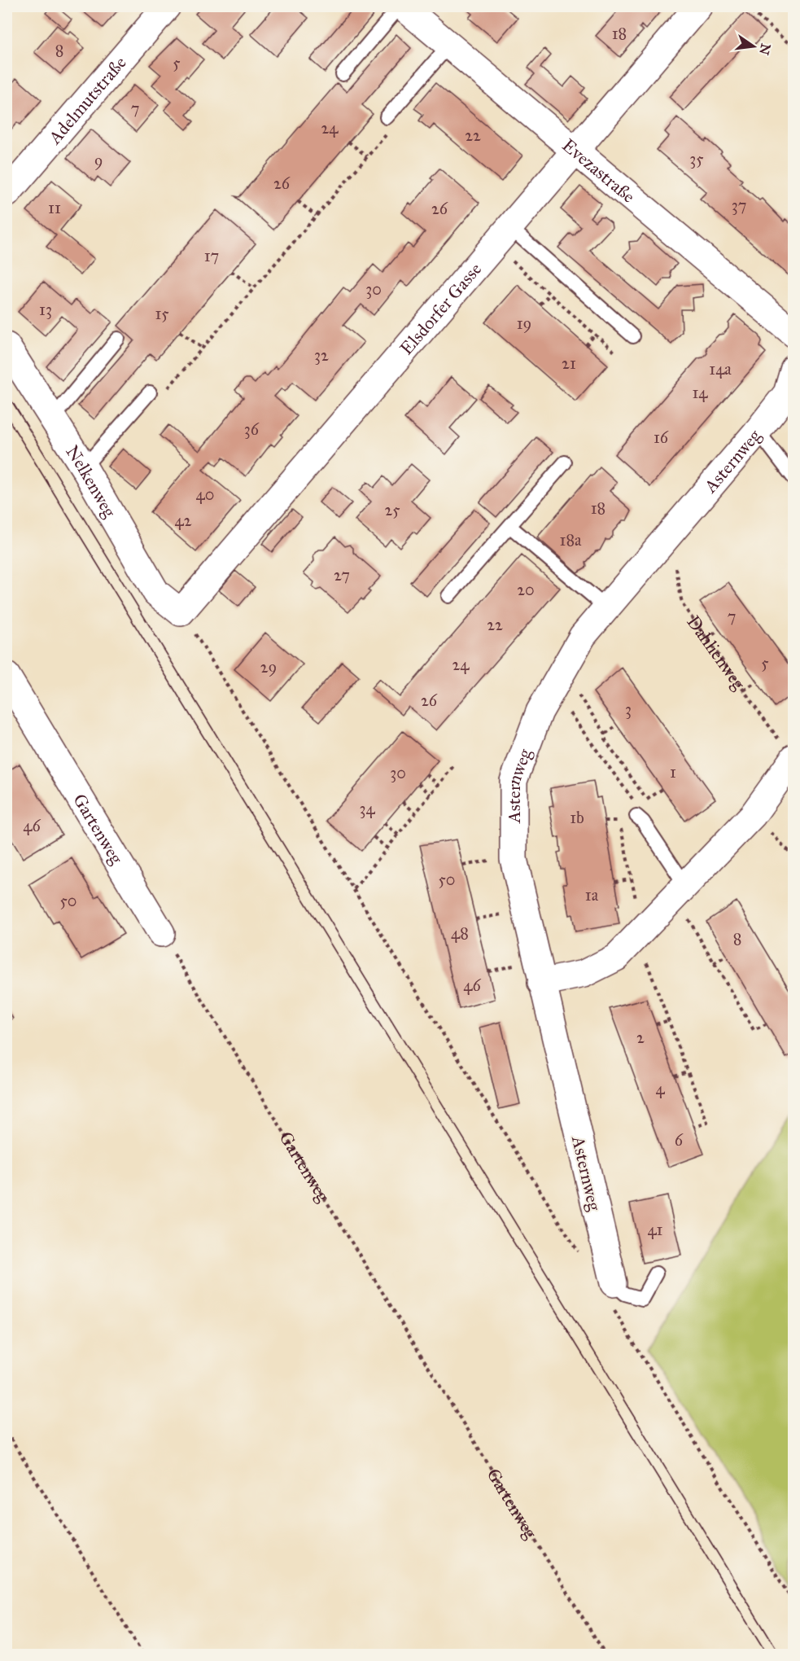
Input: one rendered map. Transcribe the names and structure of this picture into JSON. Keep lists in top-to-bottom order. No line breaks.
{"streets":{"street":["Adelmutstraße","Evezastraße","Elsdorfer Gasse","Asternweg","Nelkenweg","Gartenweg"],"path":["Dahlienweg"]},"crossings":[["Evezastraße","Elsdorfer Gasse"],["Elsdorfer Gasse","Nelkenweg"],["Asternweg","Dahlienweg"]],"house_numbers":["18","8","5","7","24","22","35","9","26","37","11","26","17","30","13","15","19","32","21","14a","14","36","16","40","18","25","42","18a","27","20","7","22","5","24","29","26","3","1","30","34","1b","46","50","1a","50","48","8","46","2","4","6","41"],"north":"right"}
